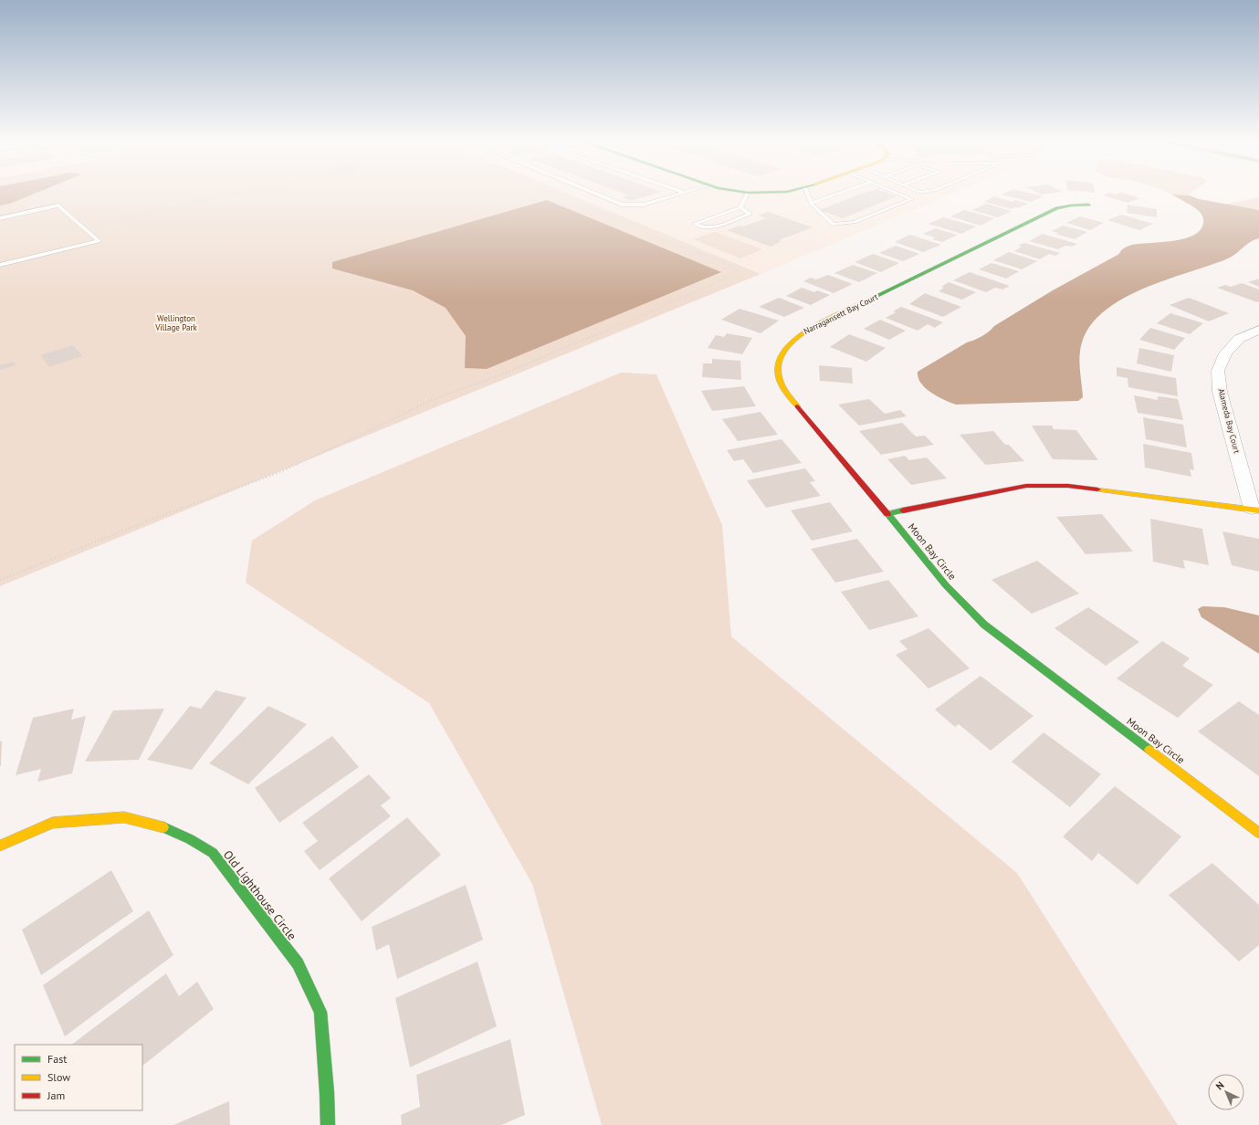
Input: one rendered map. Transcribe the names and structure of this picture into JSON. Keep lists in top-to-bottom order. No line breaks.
{"streets":{"street":["Narragansett Bay Court","Alameda Bay Court","Moon Bay Circle","Old Lighthouse Circle"]},"crossings":[["Narragansett Bay Court","Moon Bay Circle"],["Alameda Bay Court","Moon Bay Circle"]],"parks":["Wellington Village Park"],"legend":["Fast","Slow","Jam"],"north":"top left"}
